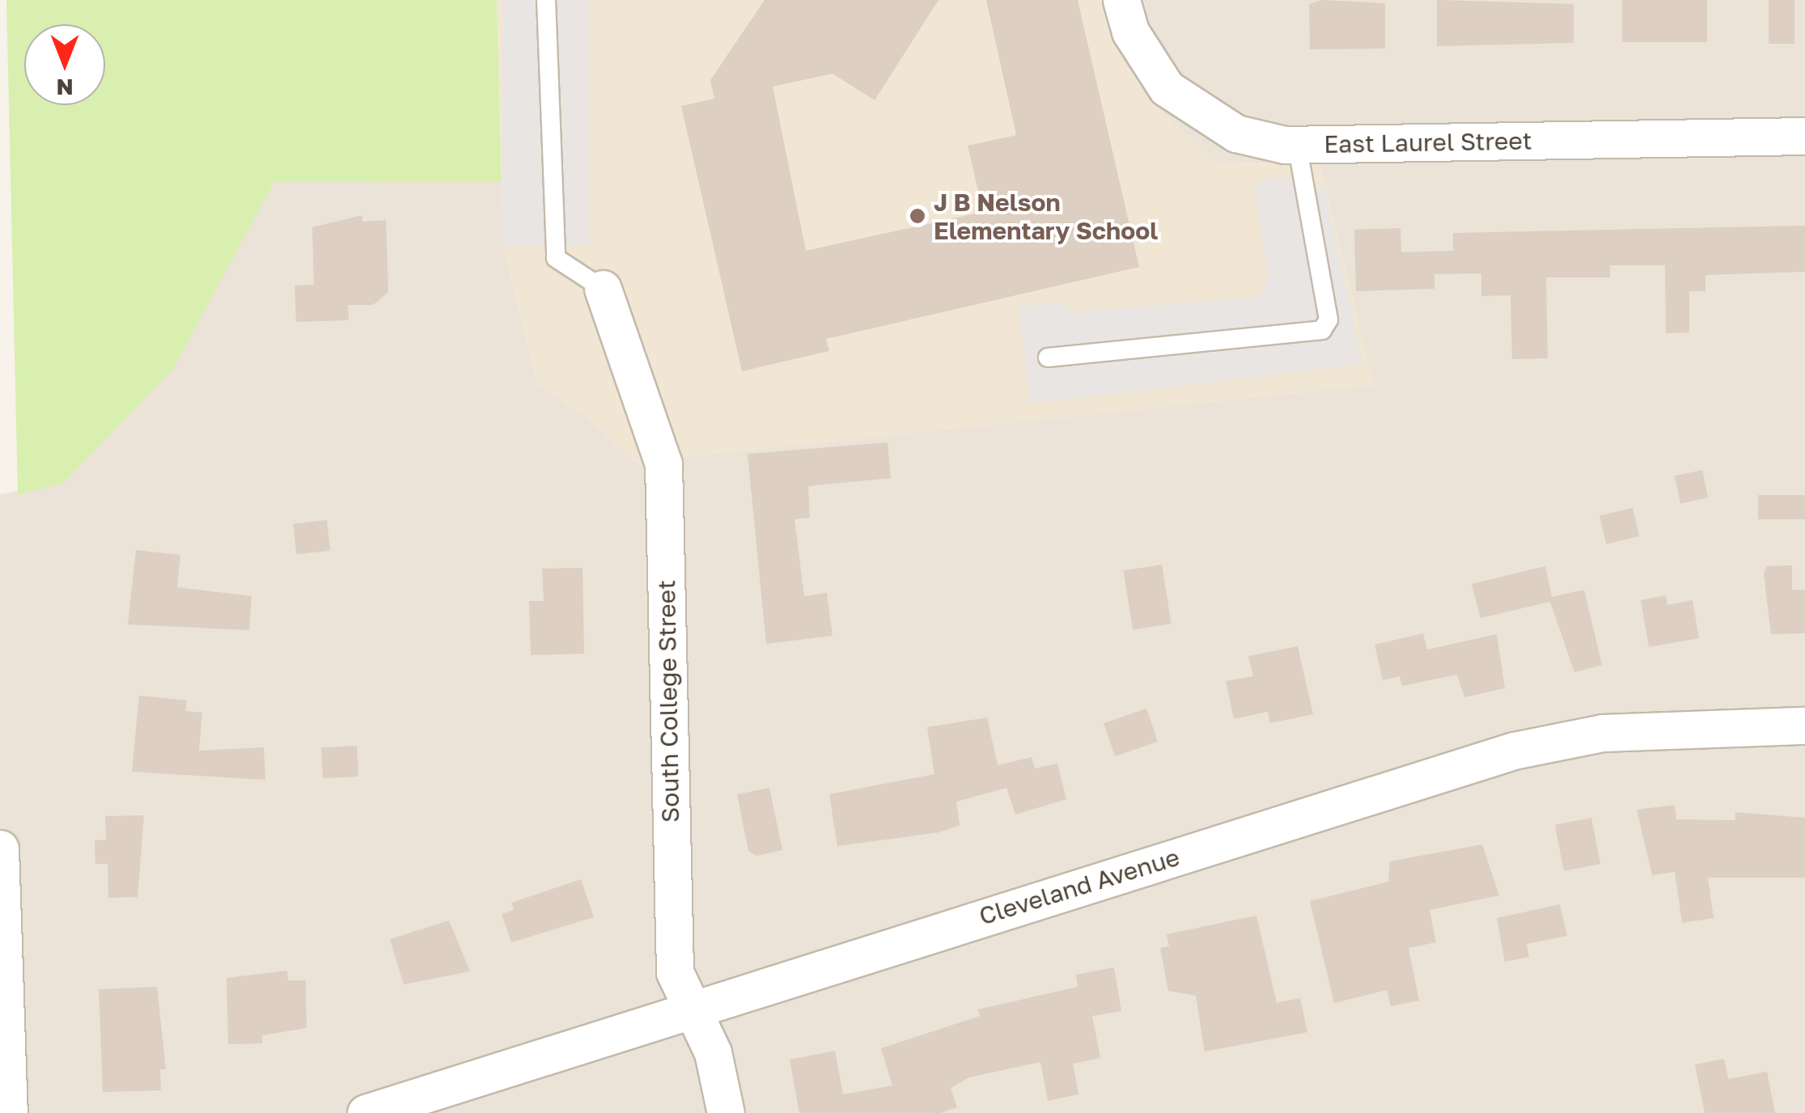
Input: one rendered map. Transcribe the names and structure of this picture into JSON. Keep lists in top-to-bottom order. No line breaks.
{"streets":{"street":["East Laurel Street","South College Street","Cleveland Avenue"]},"crossings":[["South College Street","Cleveland Avenue"]],"places":["J B Nelson Elementary School"],"north":"bottom"}
